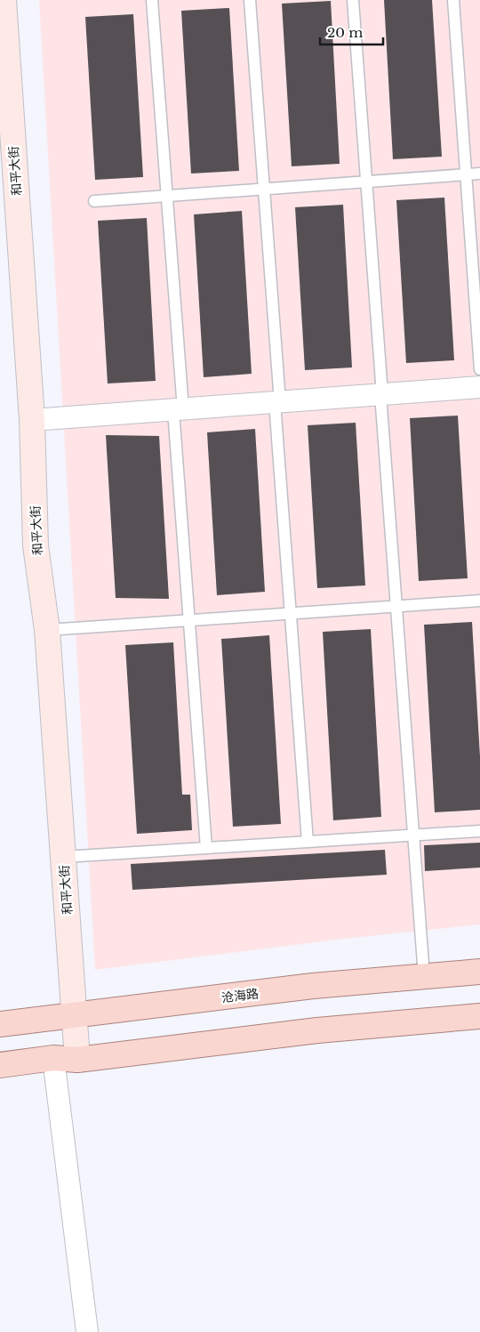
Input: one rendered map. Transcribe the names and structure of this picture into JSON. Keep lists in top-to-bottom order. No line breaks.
{"streets":{"main road":["沧海路"],"street":["和平大街"]},"crossings":[["和平大街","沧海路"]],"scale_bar":"20 m"}
